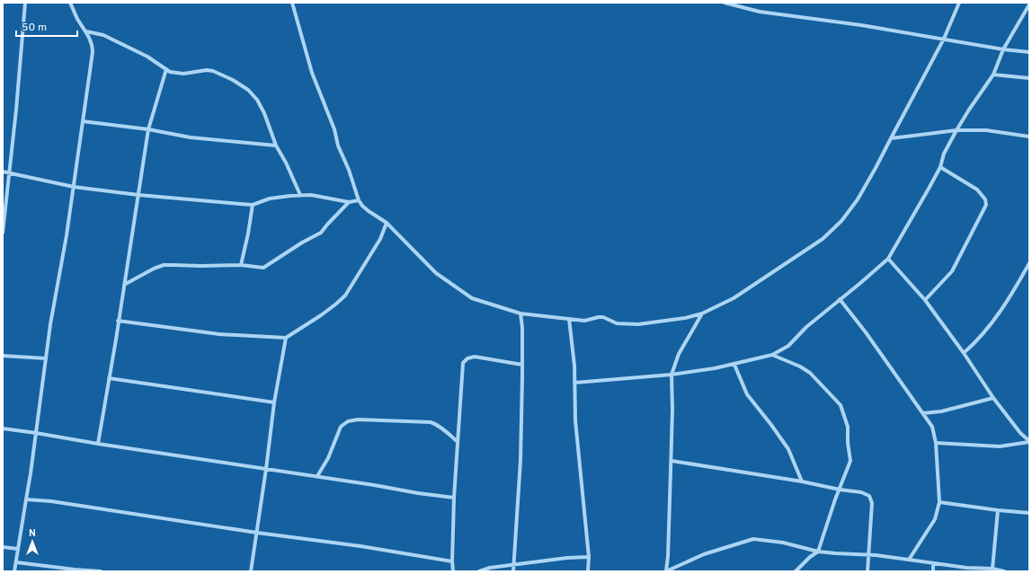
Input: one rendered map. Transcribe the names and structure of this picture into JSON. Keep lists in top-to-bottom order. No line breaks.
{"scale_bar":"50 m","north":"top"}
